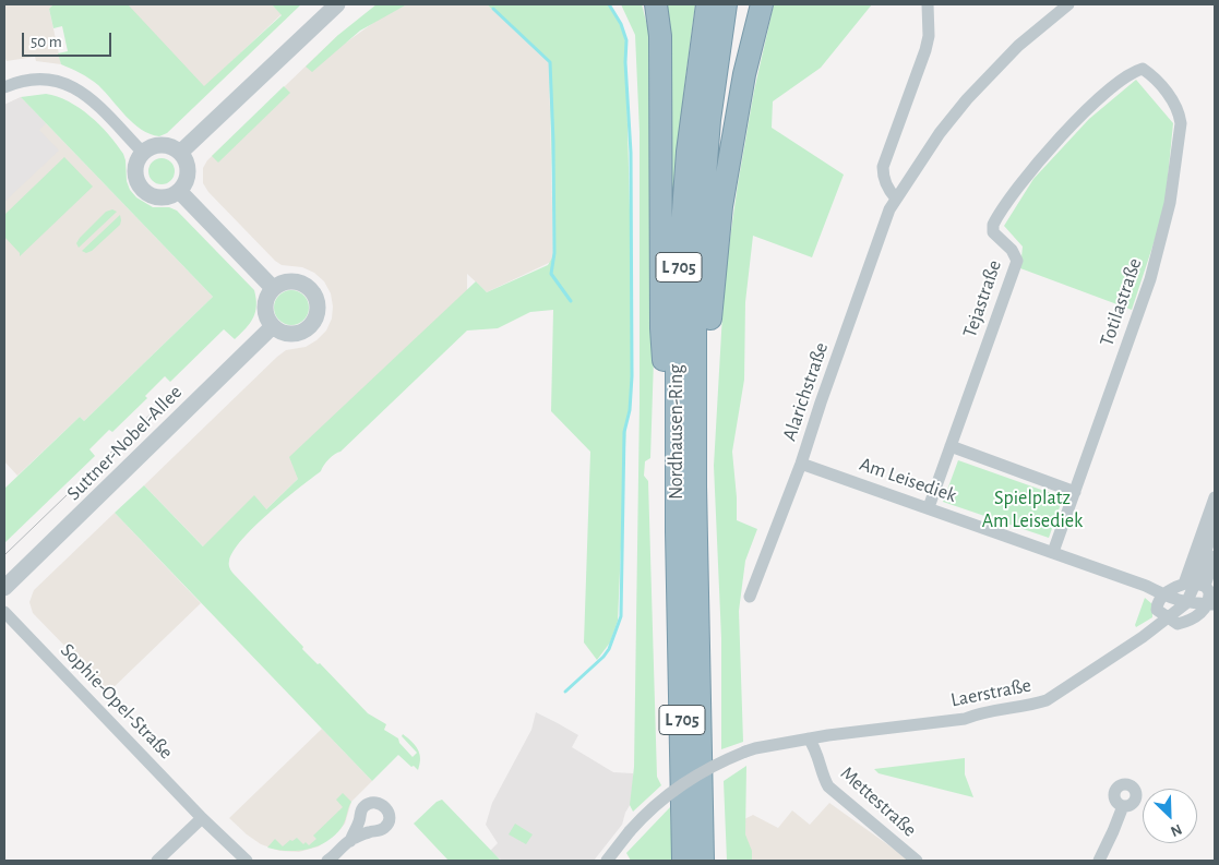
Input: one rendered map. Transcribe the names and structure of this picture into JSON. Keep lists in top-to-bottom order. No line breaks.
{"streets":{"highway":["L 705","Nordhausen-Ring"],"street":["Tejastraße","Totilastraße","Alarichstraße","Suttner-Nobel-Allee","Am Leisediek","Laerstraße","Sophie-Opel-Straße","Mettestraße"]},"crossings":[["Tejastraße","Totilastraße"],["Tejastraße","Am Leisediek"],["Totilastraße","Am Leisediek"],["Alarichstraße","Am Leisediek"],["Am Leisediek","Laerstraße"],["Laerstraße","Mettestraße"]],"parks":["Spielplatz Am Leisediek"],"scale_bar":"50 m","north":"bottom right"}
